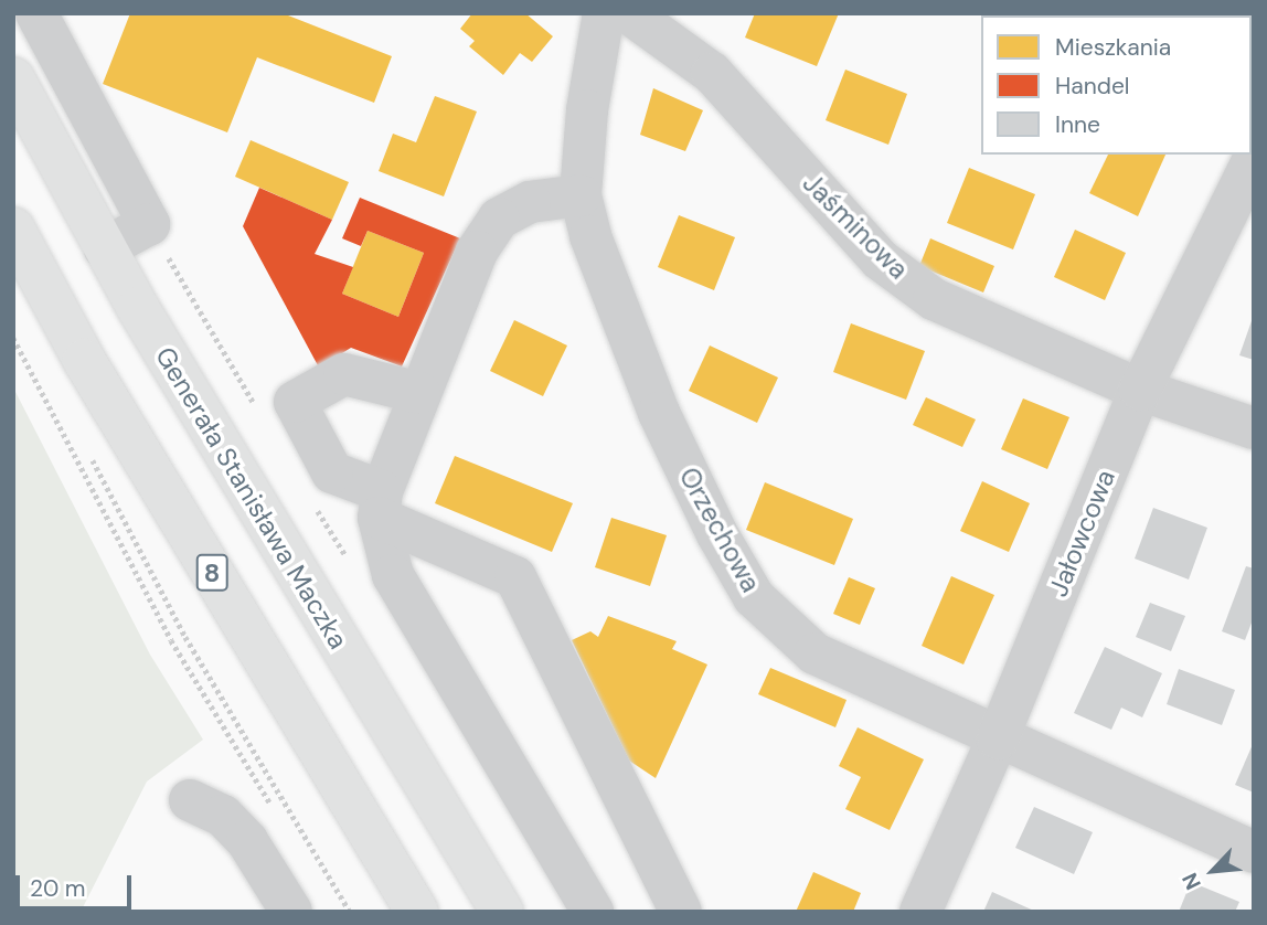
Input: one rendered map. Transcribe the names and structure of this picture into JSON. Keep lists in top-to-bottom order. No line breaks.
{"streets":{"highway":["Generała Stanisława Maczka","8"],"street":["Jaśminowa","Orzechowa","Jałowcowa"]},"crossings":[["Jaśminowa","Jałowcowa"],["Orzechowa","Jałowcowa"]],"legend":["Mieszkania","Handel","Inne"],"scale_bar":"20 m","north":"bottom left"}
